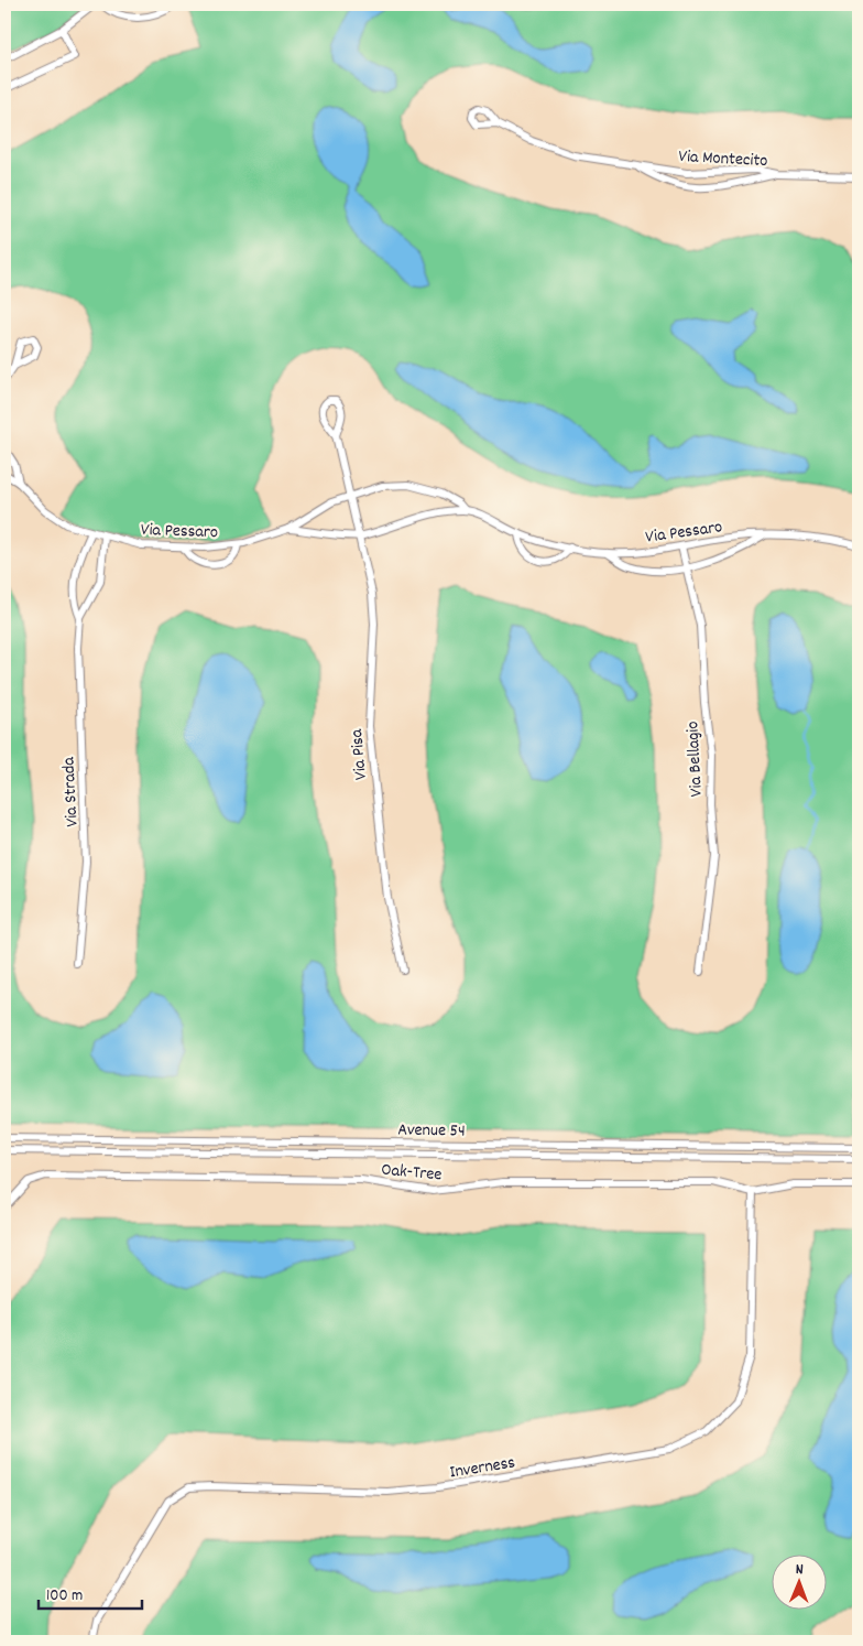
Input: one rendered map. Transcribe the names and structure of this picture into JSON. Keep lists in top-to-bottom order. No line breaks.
{"streets":{"street":["Via Montecito","Via Pessaro","Via Pisa","Via Bellagio","Via Strada","Avenue 54","Oak-Tree","Inverness"]},"crossings":[["Via Pessaro","Via Pisa"],["Via Pessaro","Via Bellagio"],["Via Pessaro","Via Strada"],["Oak-Tree","Inverness"]],"scale_bar":"100 m","north":"top"}
